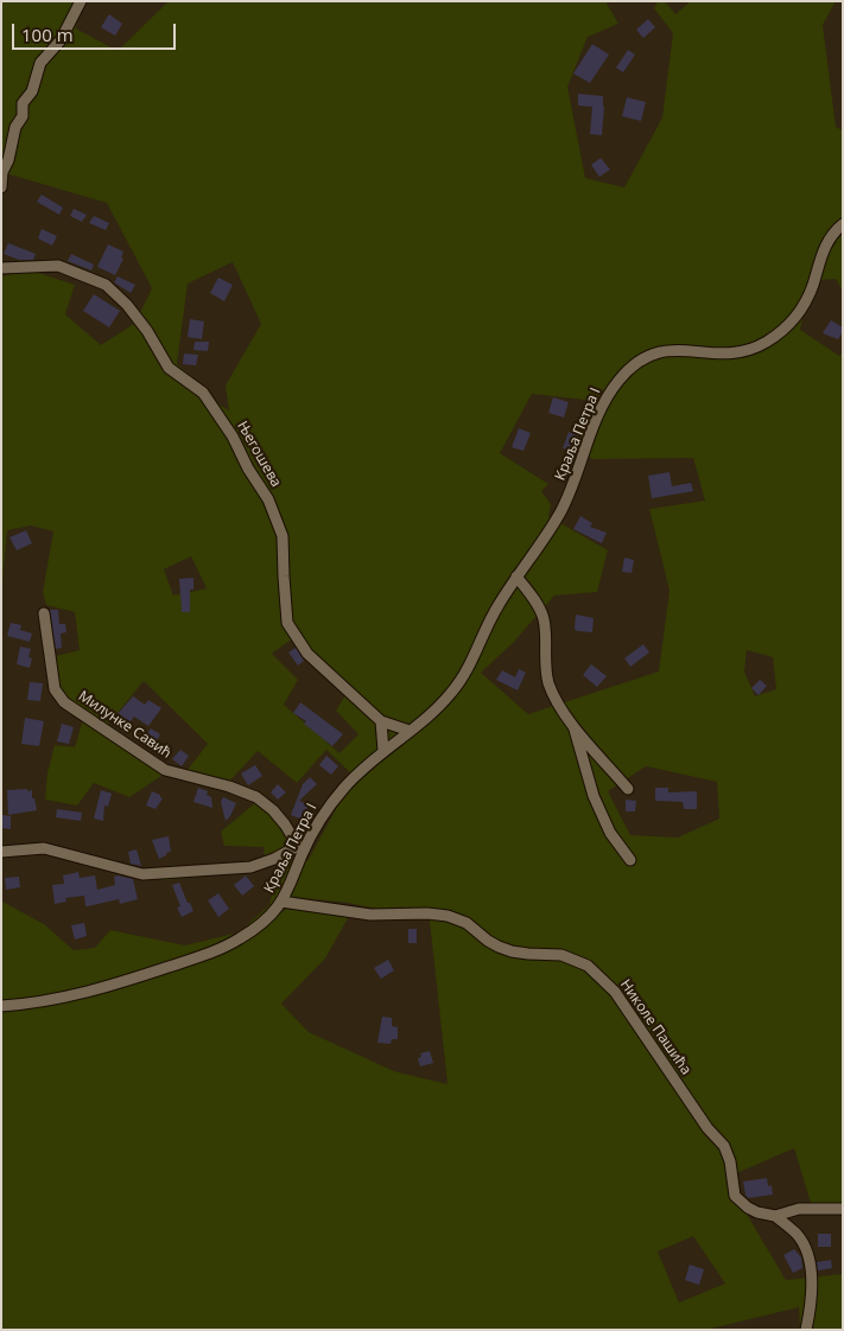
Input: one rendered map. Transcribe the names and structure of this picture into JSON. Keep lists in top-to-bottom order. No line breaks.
{"streets":{"street":["Краља Петра I","Његошева","Милунке Савић","Николе Пашића"]},"crossings":[["Краља Петра I","Његошева"],["Краља Петра I","Милунке Савић"],["Краља Петра I","Николе Пашића"]],"scale_bar":"100 m"}
